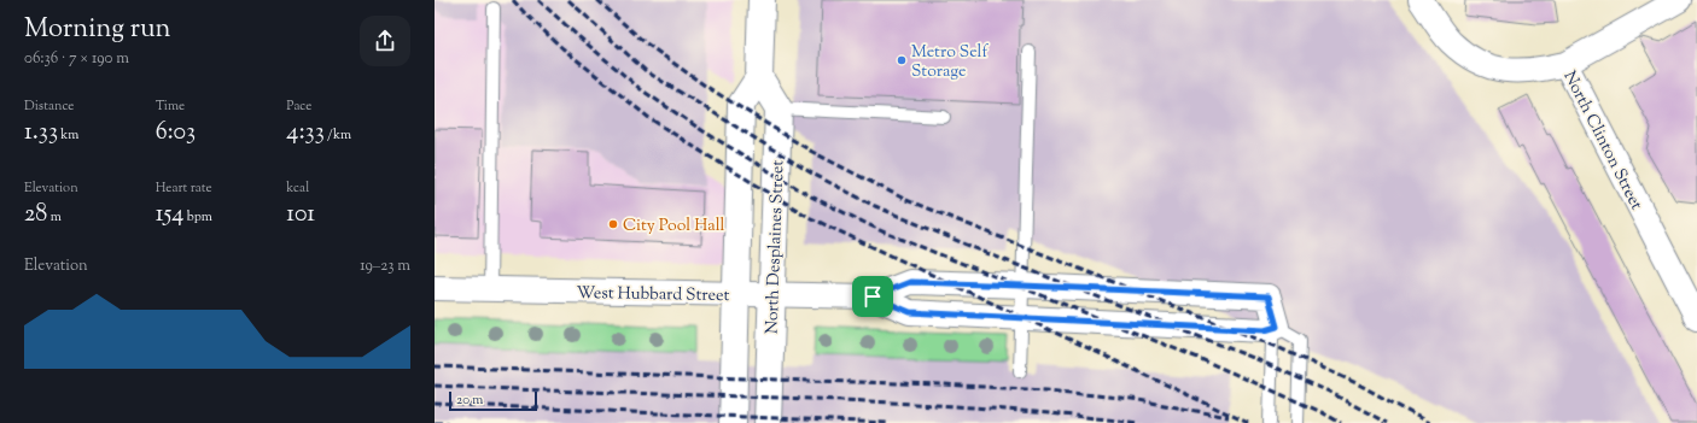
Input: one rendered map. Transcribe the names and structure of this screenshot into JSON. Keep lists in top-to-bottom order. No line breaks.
{"streets":{"street":["North Clinton Street","North Desplaines Street","West Hubbard Street"]},"crossings":[["North Desplaines Street","West Hubbard Street"]],"places":["Metro Self Storage","City Pool Hall"],"scale_bar":"20 m","page":{"heading":["Morning run","06:36 · 7 × 190 m"],"stats":[["Distance","1.33 km"],["Time","6:03"],["Pace","4:33 /km"],["Elevation","28 m"],["Heart rate","154 bpm"],["kcal","101"]],"chart":["Elevation","19–23 m"],"scale":"20 m"}}
